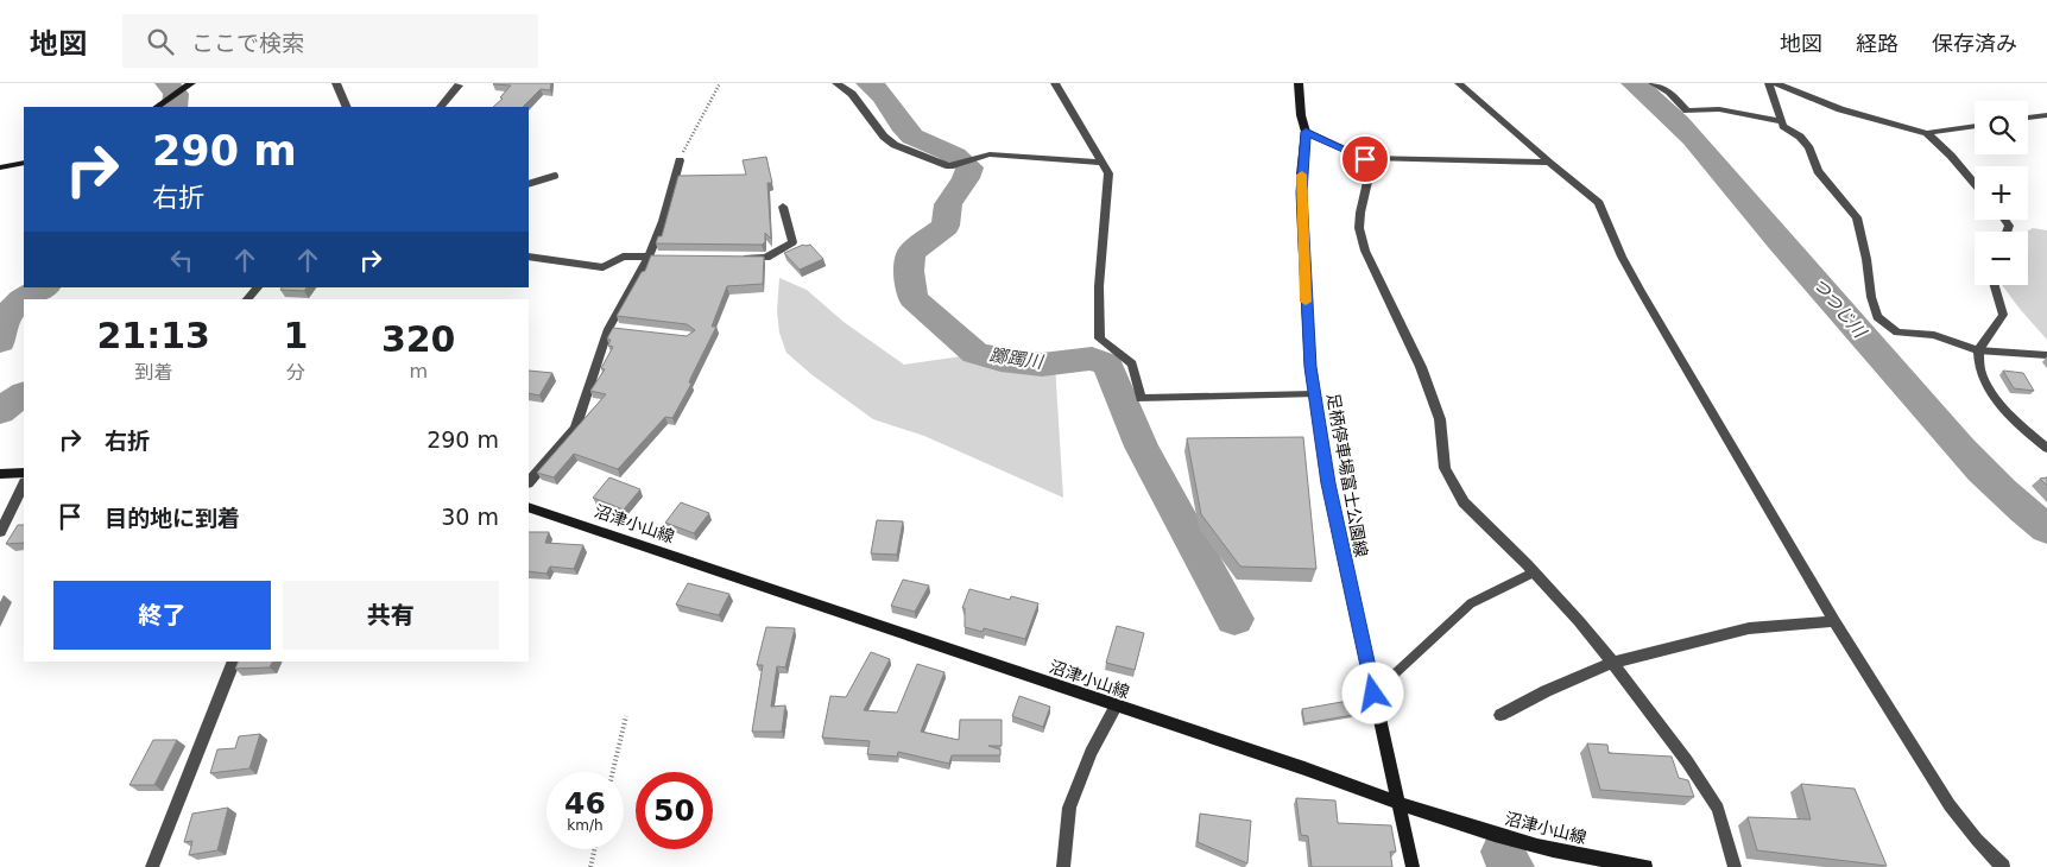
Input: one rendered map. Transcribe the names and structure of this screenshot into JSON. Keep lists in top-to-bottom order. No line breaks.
{"streets":{"main road":["足柄停車場富士公園線","沼津小山線"]},"crossings":[["足柄停車場富士公園線","沼津小山線"]],"water":["つつじ川","躑躅川"],"page":{"header":"地図","search":"ここで検索","nav":["地図","経路","保存済み"],"map_buttons":["+","−"],"turn":["290 m","右折"],"eta":["21:13","到着","1","分","320","m"],"list":[{"name":"右折","value":"290 m"},{"name":"目的地に到着","value":"30 m"}],"buttons":["終了","共有"],"speed":"46 km/h","limit":"50"}}
